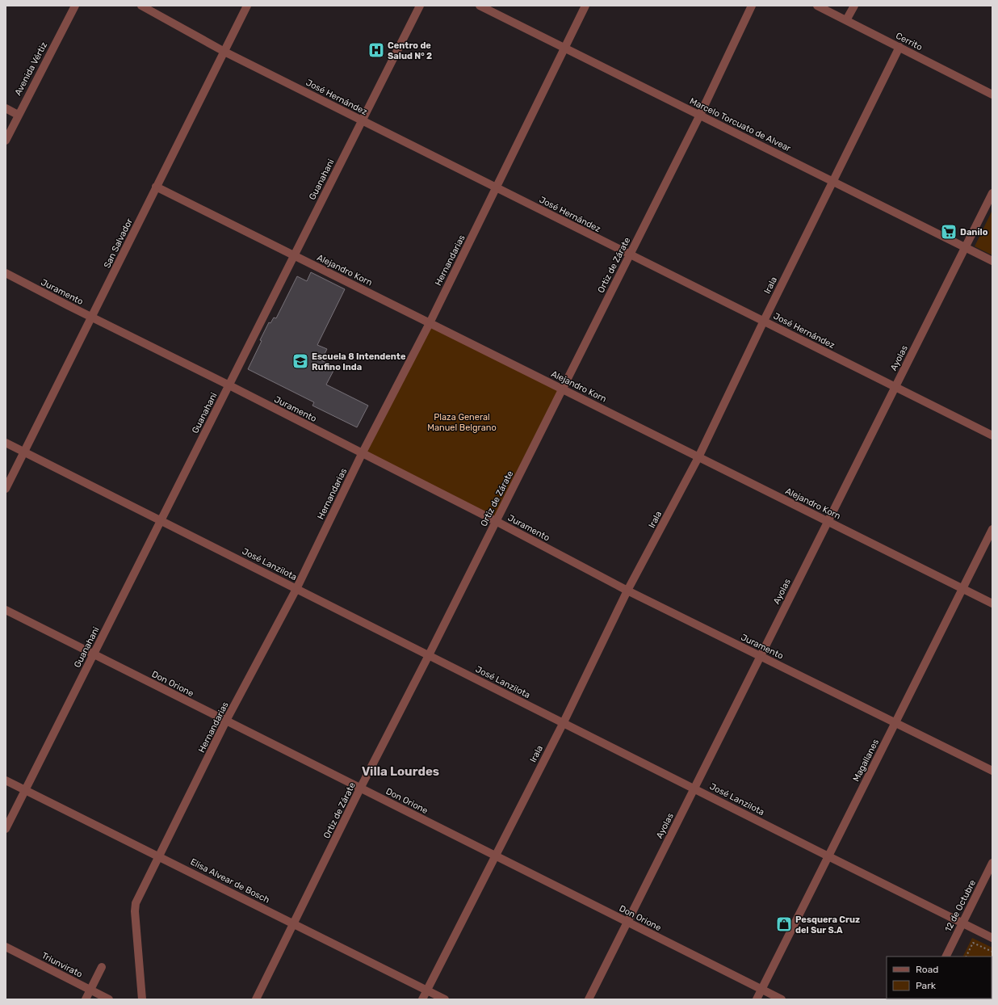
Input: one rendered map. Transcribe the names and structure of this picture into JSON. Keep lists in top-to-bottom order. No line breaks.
{"streets":{"street":["Cerrito","Avenida Vértiz","José Hernández","Marcelo Torcuato de Alvear","Guanahani","San Salvador","Hernandarias","Ortiz de Zárate","Alejandro Korn","Irala","Juramento","Ayolas","José Lanzilota","Don Orione","Magallanes","Elisa Alvear de Bosch","12 de Octubre","Triunvirato"]},"crossings":[["Cerrito","Irala"],["José Hernández","Guanahani"],["José Hernández","San Salvador"],["José Hernández","Hernandarias"],["José Hernández","Ortiz de Zárate"],["José Hernández","Irala"],["José Hernández","Ayolas"],["Marcelo Torcuato de Alvear","Hernandarias"],["Marcelo Torcuato de Alvear","Ortiz de Zárate"],["Marcelo Torcuato de Alvear","Irala"],["Marcelo Torcuato de Alvear","Ayolas"],["Guanahani","Alejandro Korn"],["Guanahani","Juramento"],["Guanahani","José Lanzilota"],["Guanahani","Don Orione"],["Guanahani","Elisa Alvear de Bosch"],["San Salvador","Alejandro Korn"],["San Salvador","Juramento"],["San Salvador","José Lanzilota"],["Hernandarias","Alejandro Korn"],["Hernandarias","Juramento"],["Hernandarias","José Lanzilota"],["Hernandarias","Don Orione"],["Hernandarias","Elisa Alvear de Bosch"],["Ortiz de Zárate","Alejandro Korn"],["Ortiz de Zárate","Juramento"],["Ortiz de Zárate","José Lanzilota"],["Ortiz de Zárate","Don Orione"],["Ortiz de Zárate","Elisa Alvear de Bosch"],["Alejandro Korn","Irala"],["Alejandro Korn","Ayolas"],["Alejandro Korn","Magallanes"],["Irala","Juramento"],["Irala","José Lanzilota"],["Irala","Don Orione"],["Irala","Elisa Alvear de Bosch"],["Juramento","Ayolas"],["Juramento","Magallanes"],["Ayolas","José Lanzilota"],["Ayolas","Don Orione"],["José Lanzilota","Magallanes"],["José Lanzilota","12 de Octubre"],["Don Orione","Magallanes"]],"districts":["Villa Lourdes"],"parks":["Plaza General Manuel Belgrano"],"places":{"hospital":["Centro de Salud N° 2"],"supermarket":["Danilo"],"school or university":["Escuela 8 Intendente Rufino Inda"],"shop":["Pesquera Cruz del Sur S.A"]},"legend":["Road","Park"]}
